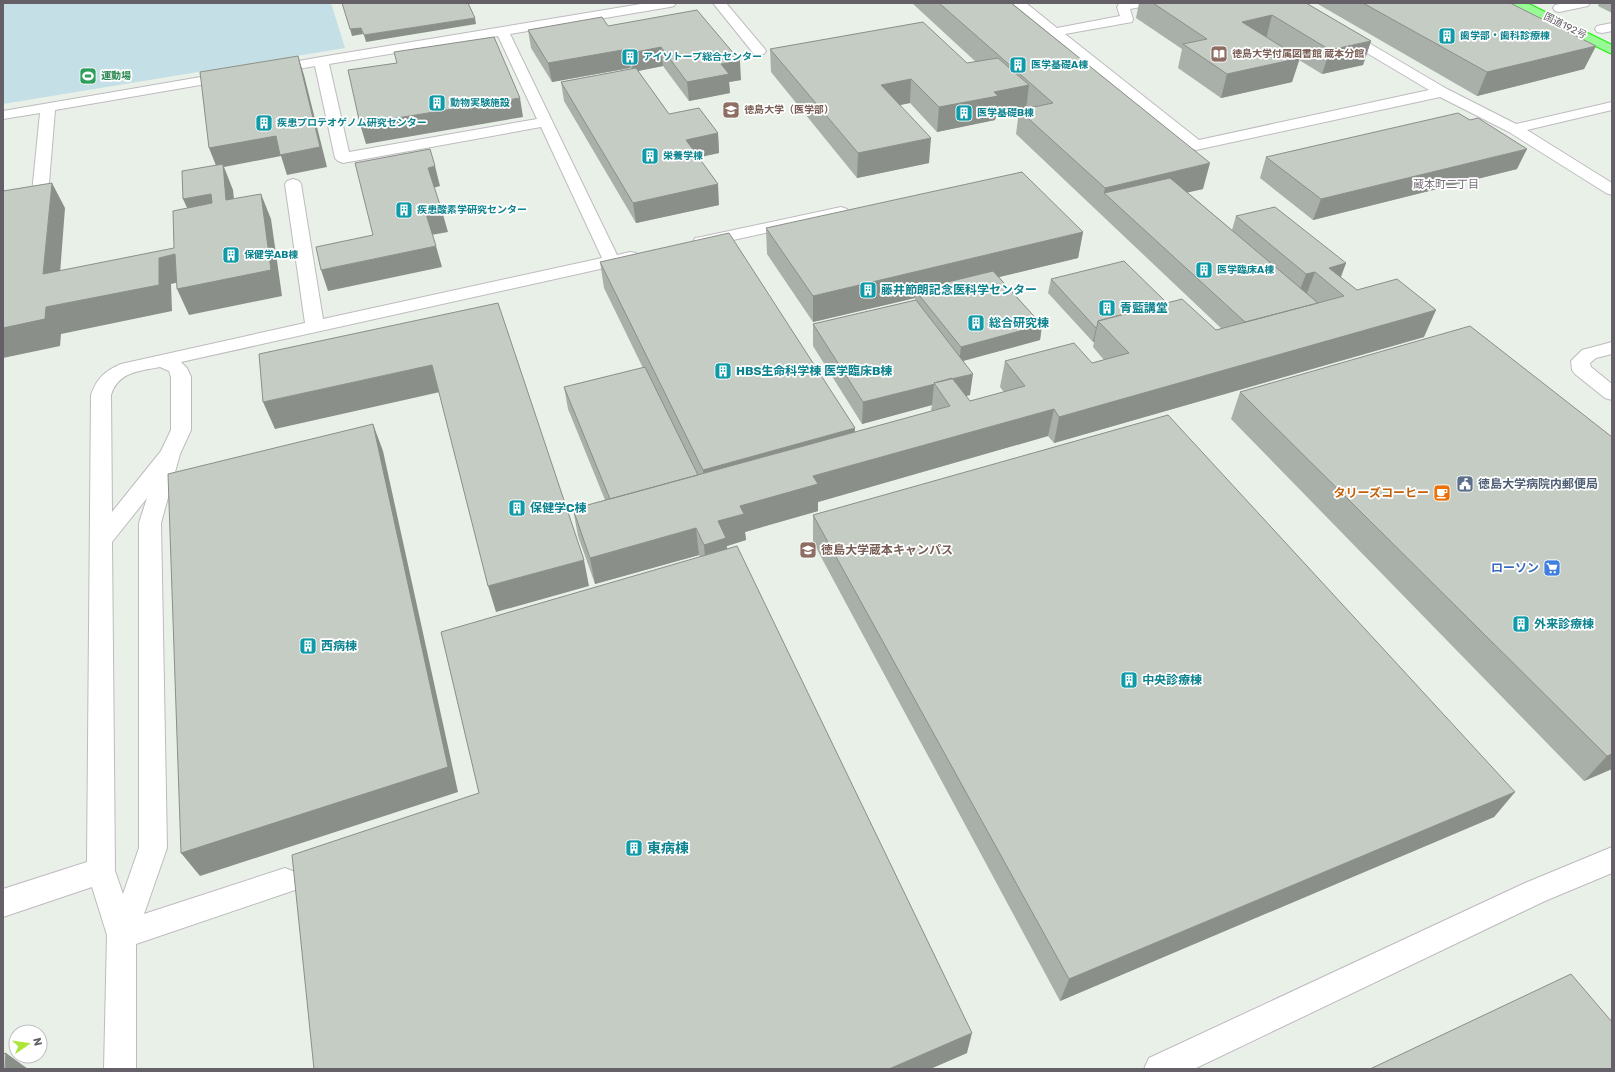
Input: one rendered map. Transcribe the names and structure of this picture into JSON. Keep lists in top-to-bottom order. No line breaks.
{"streets":{"highway":["国道192号"]},"districts":["蔵本町二丁目"],"places":{"building":["歯学部・歯科診療棟","アイソトープ総合センター","医学基礎A棟","動物実験施設","医学基礎B棟","疾患プロテオゲノム研究センター","栄養学棟","疾患酸素学研究センター","保健学AB棟","医学臨床A棟","藤井節朗記念医科学センター","青藍講堂","総合研究棟","HBS生命科学棟 医学臨床B棟","保健学C棟","外来診療棟","西病棟","中央診療棟","東病棟"],"library":["徳島大学付属図書館 蔵本分館"],"sports":["運動場"],"school or university":["徳島大学（医学部）","徳島大学蔵本キャンパス"],"public building":["徳島大学病院内郵便局"],"cafe":["タリーズコーヒー"],"supermarket":["ローソン"]},"north":"right"}
